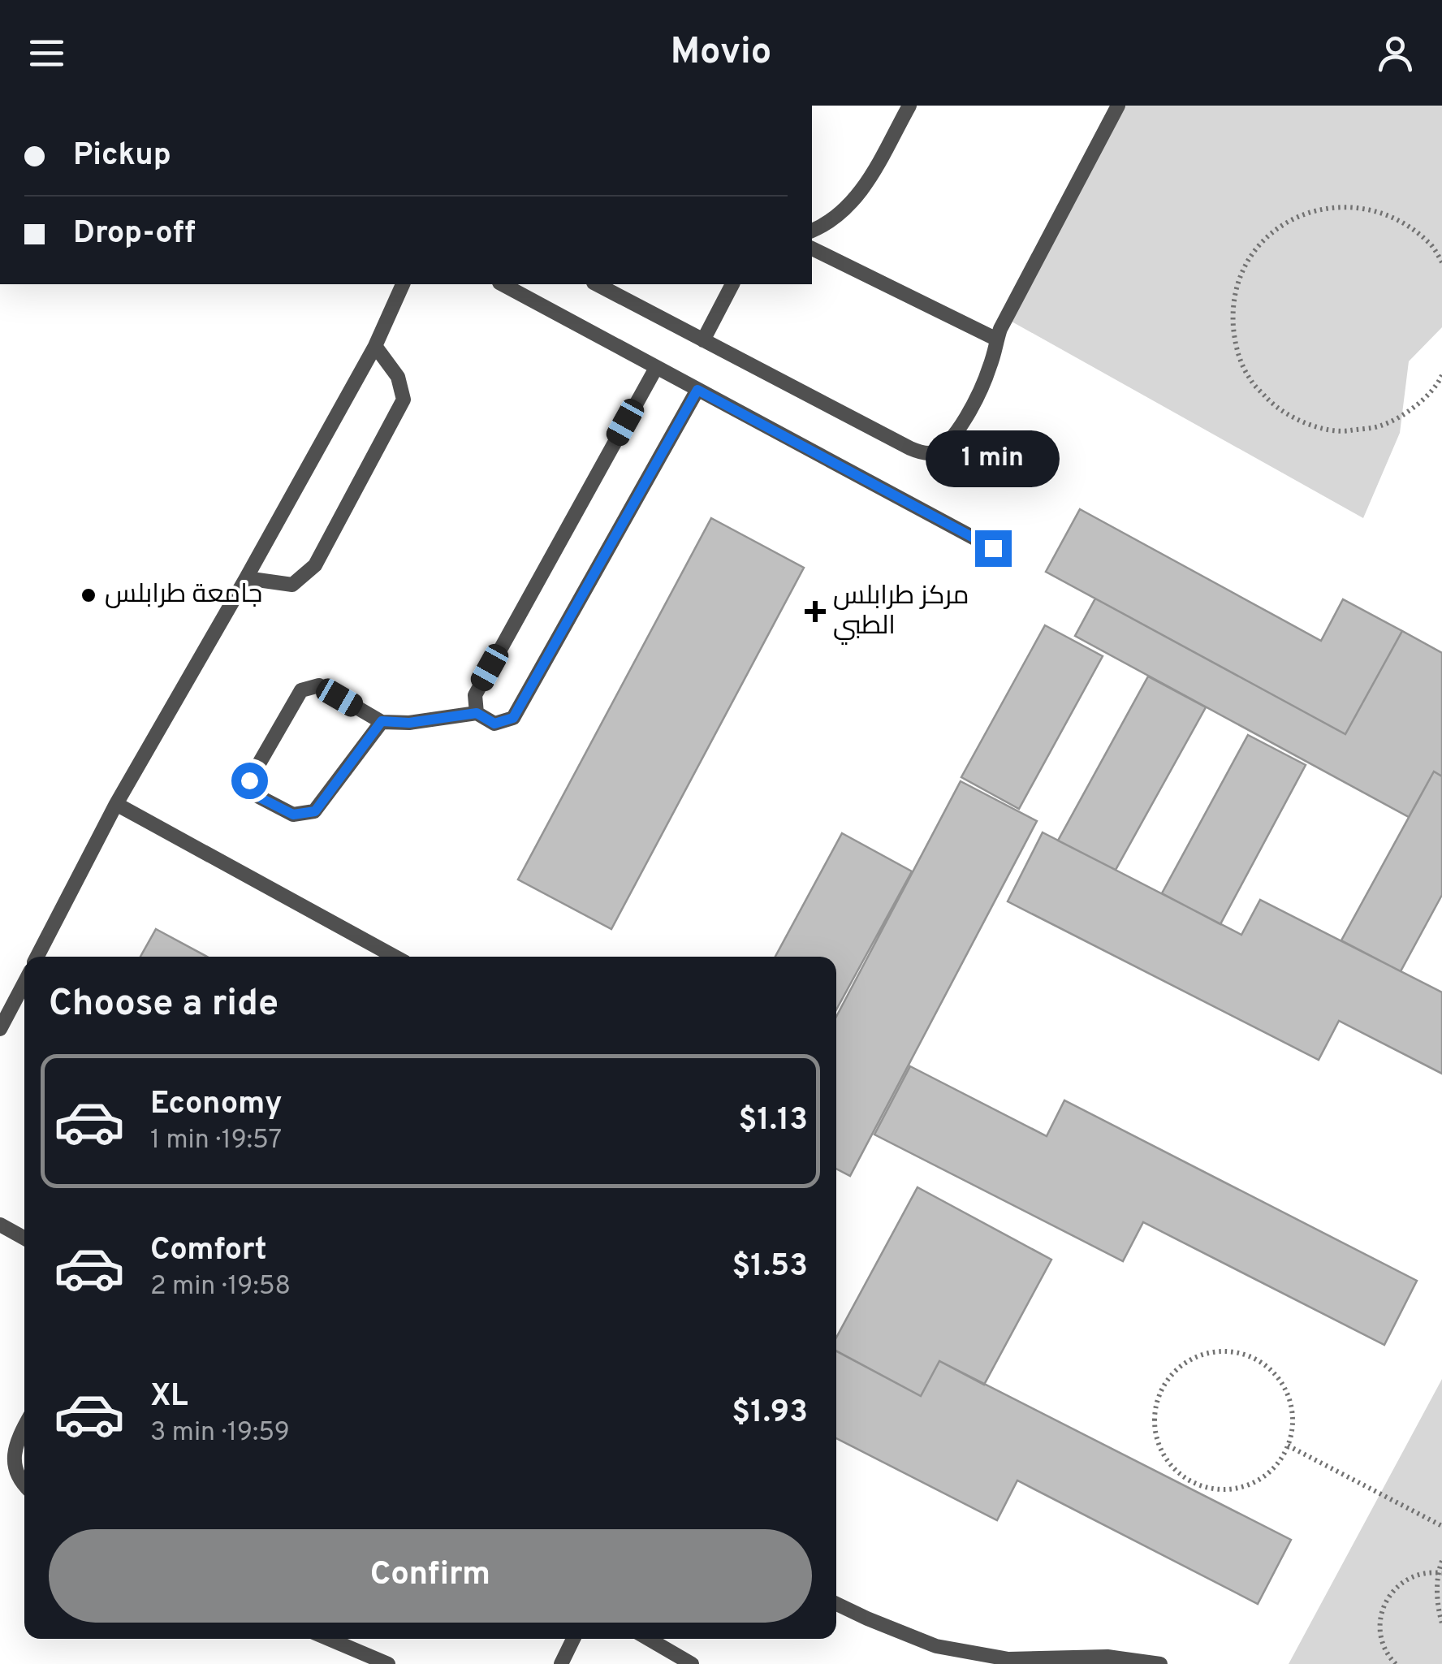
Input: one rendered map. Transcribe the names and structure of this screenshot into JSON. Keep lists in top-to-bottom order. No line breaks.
{"places":{"other":["جامعة طرابلس"],"health":["مركز طرابلس الطبي"]},"page":{"header":"Movio","banner":["Pickup","Drop-off"],"bubble":"1 min","heading":"Choose a ride","list":[{"name":"Economy","note":"1 min · 19:57","value":"$1.13"},{"name":"Comfort","note":"2 min · 19:58","value":"$1.53"},{"name":"XL","note":"3 min · 19:59","value":"$1.93"}],"buttons":"Confirm"}}
